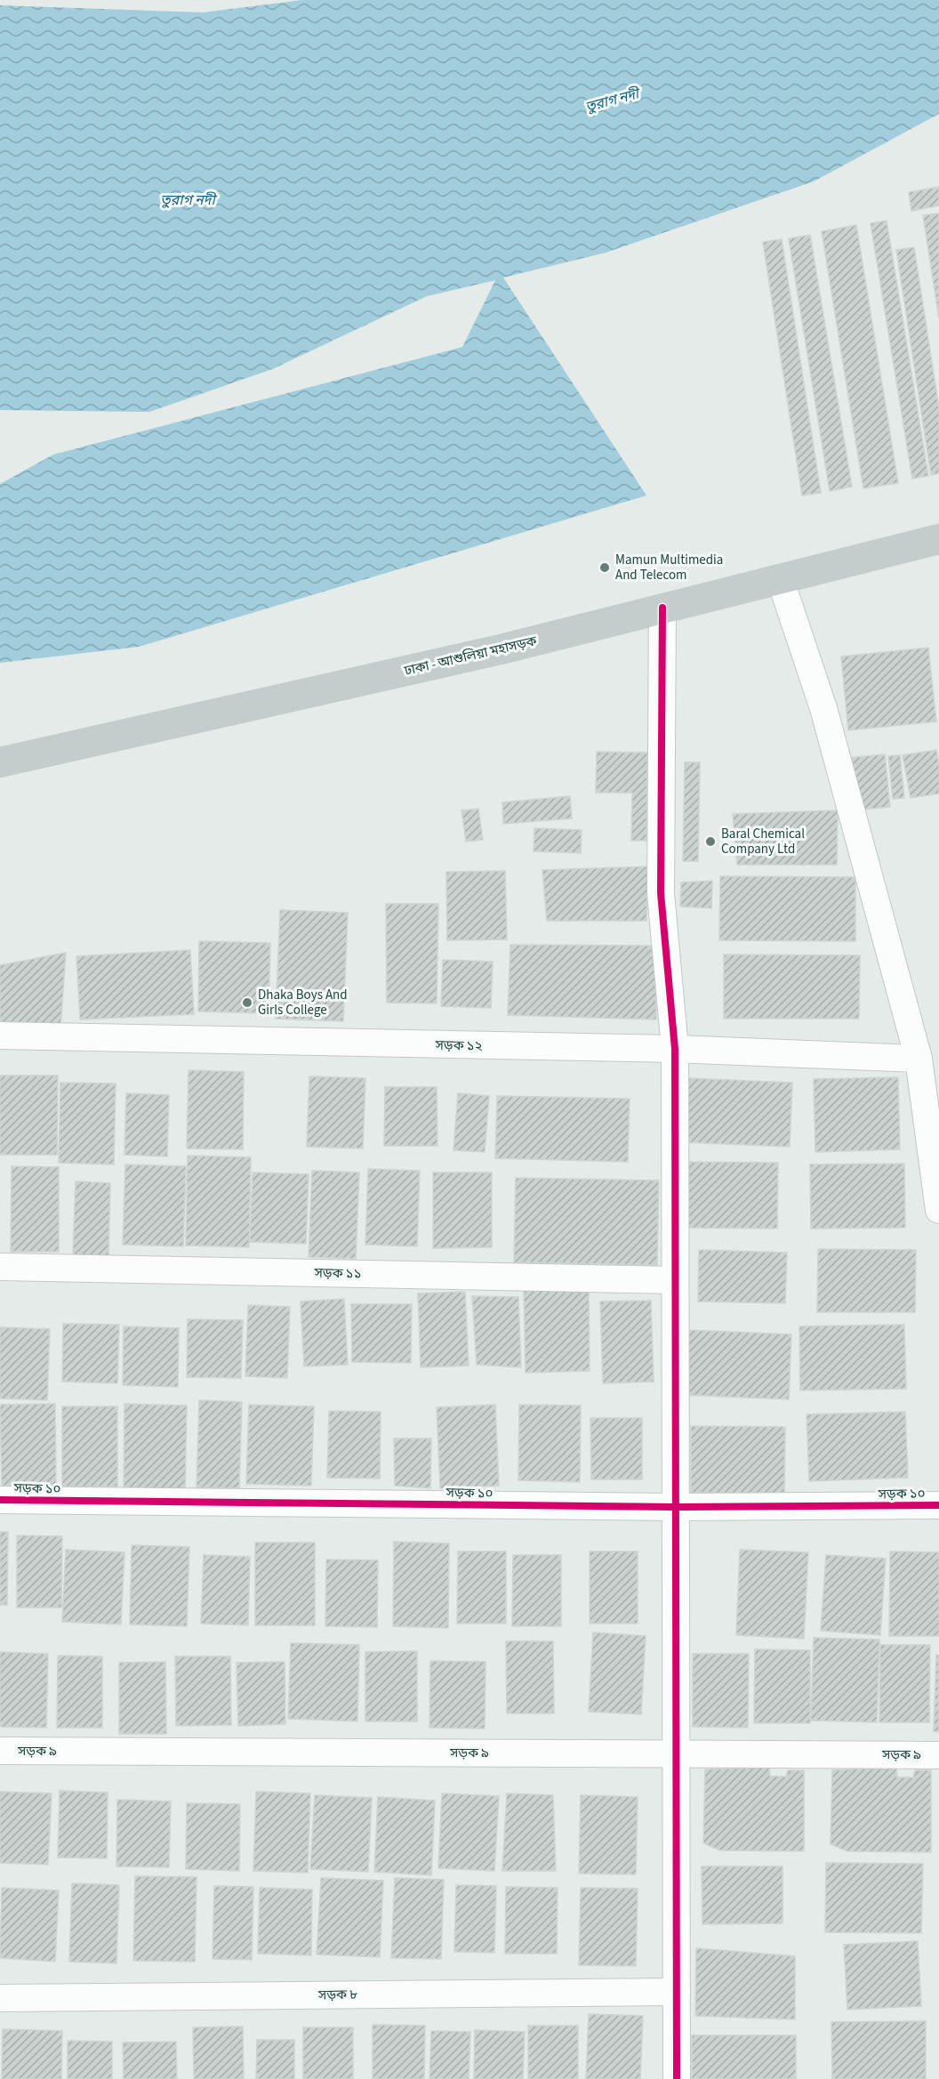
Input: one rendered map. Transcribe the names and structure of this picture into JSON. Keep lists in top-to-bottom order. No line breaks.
{"streets":{"highway":["ঢাকা - আশুলিয়া মহাসড়ক"],"street":["সড়ক ১২","সড়ক ১১","সড়ক ১০","সড়ক ৯","সড়ক ৮"]},"water":["তুরাগ নদী"],"places":["Mamun Multimedia And Telecom","Baral Chemical Company Ltd","Dhaka Boys And Girls College"]}
